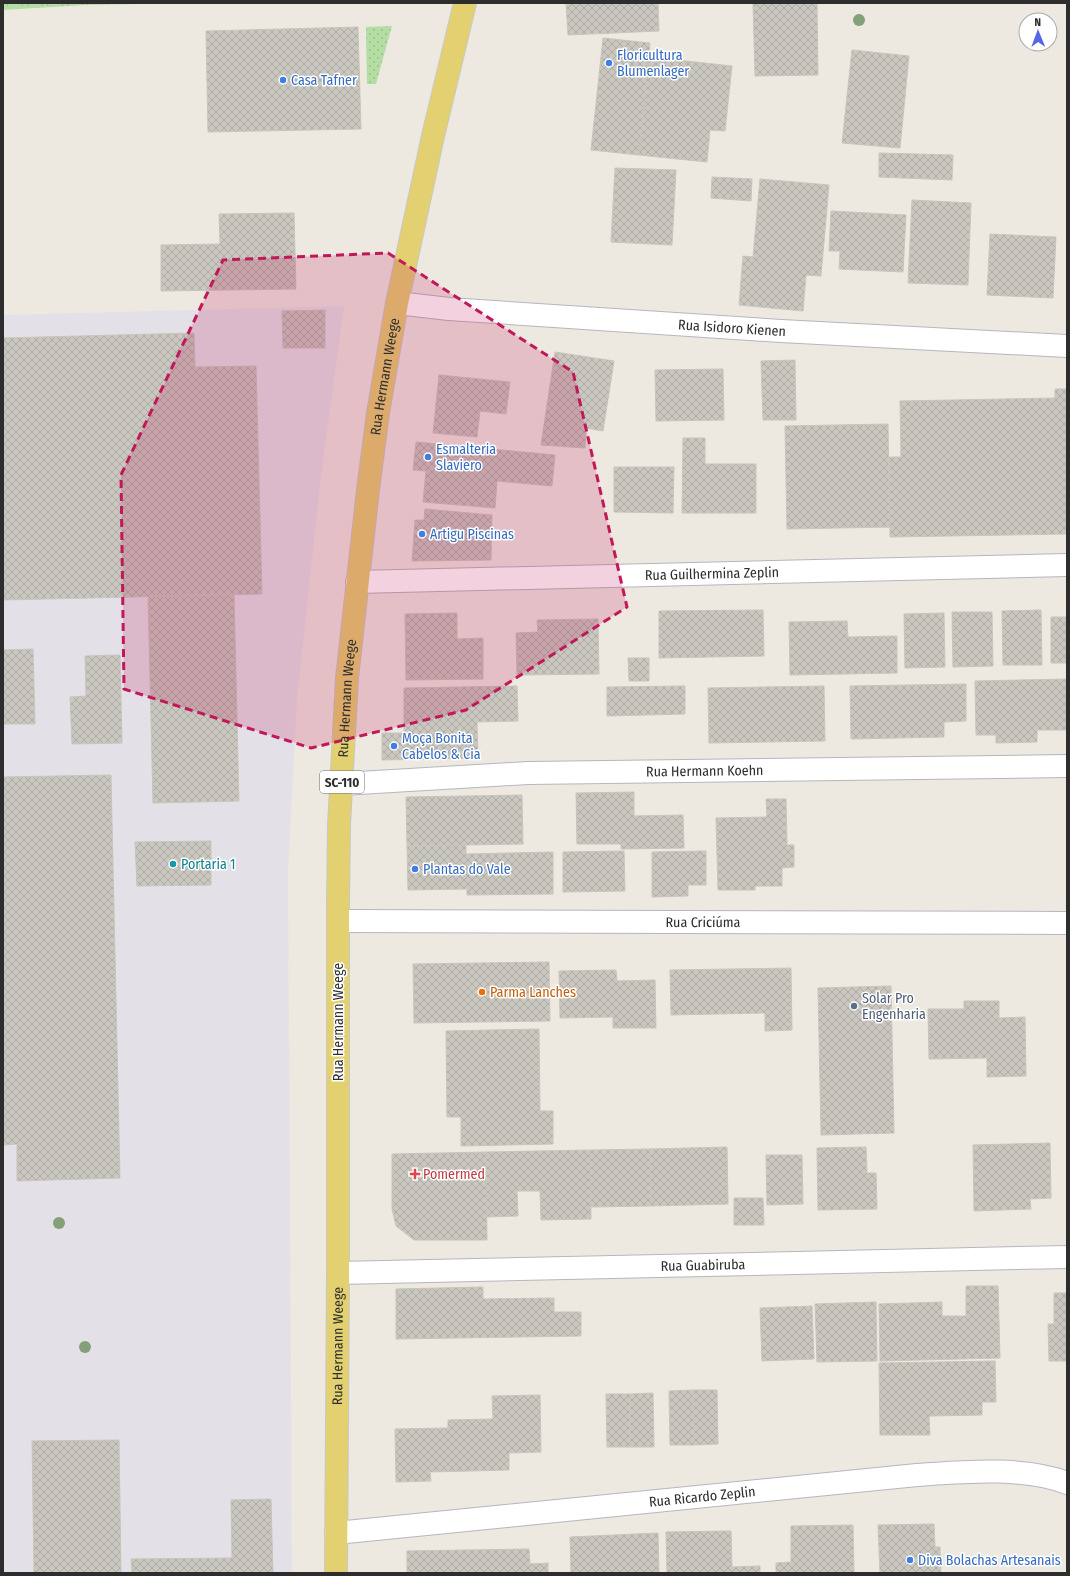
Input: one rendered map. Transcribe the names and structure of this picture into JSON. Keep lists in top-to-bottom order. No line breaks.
{"streets":{"main road":["Rua Hermann Weege","SC-110"],"street":["Rua Isidoro Kienen","Rua Guilhermina Zeplin","Rua Hermann Koehn","Rua Criciúma","Rua Guabiruba","Rua Ricardo Zeplin"]},"crossings":[["Rua Isidoro Kienen","Rua Hermann Weege"],["Rua Hermann Weege","Rua Guilhermina Zeplin"],["Rua Hermann Weege","Rua Hermann Koehn"],["Rua Hermann Weege","Rua Criciúma"],["Rua Hermann Weege","Rua Guabiruba"],["Rua Hermann Weege","Rua Ricardo Zeplin"]],"places":{"other":["Floricultura Blumenlager","Casa Tafner","Esmalteria Slaviero","Artigu Piscinas","Moça Bonita Cabelos & Cia","Portaria 1","Plantas do Vale","Parma Lanches","Solar Pro Engenharia","Diva Bolachas Artesanais"],"health":["Pomermed"]},"north":"top"}
